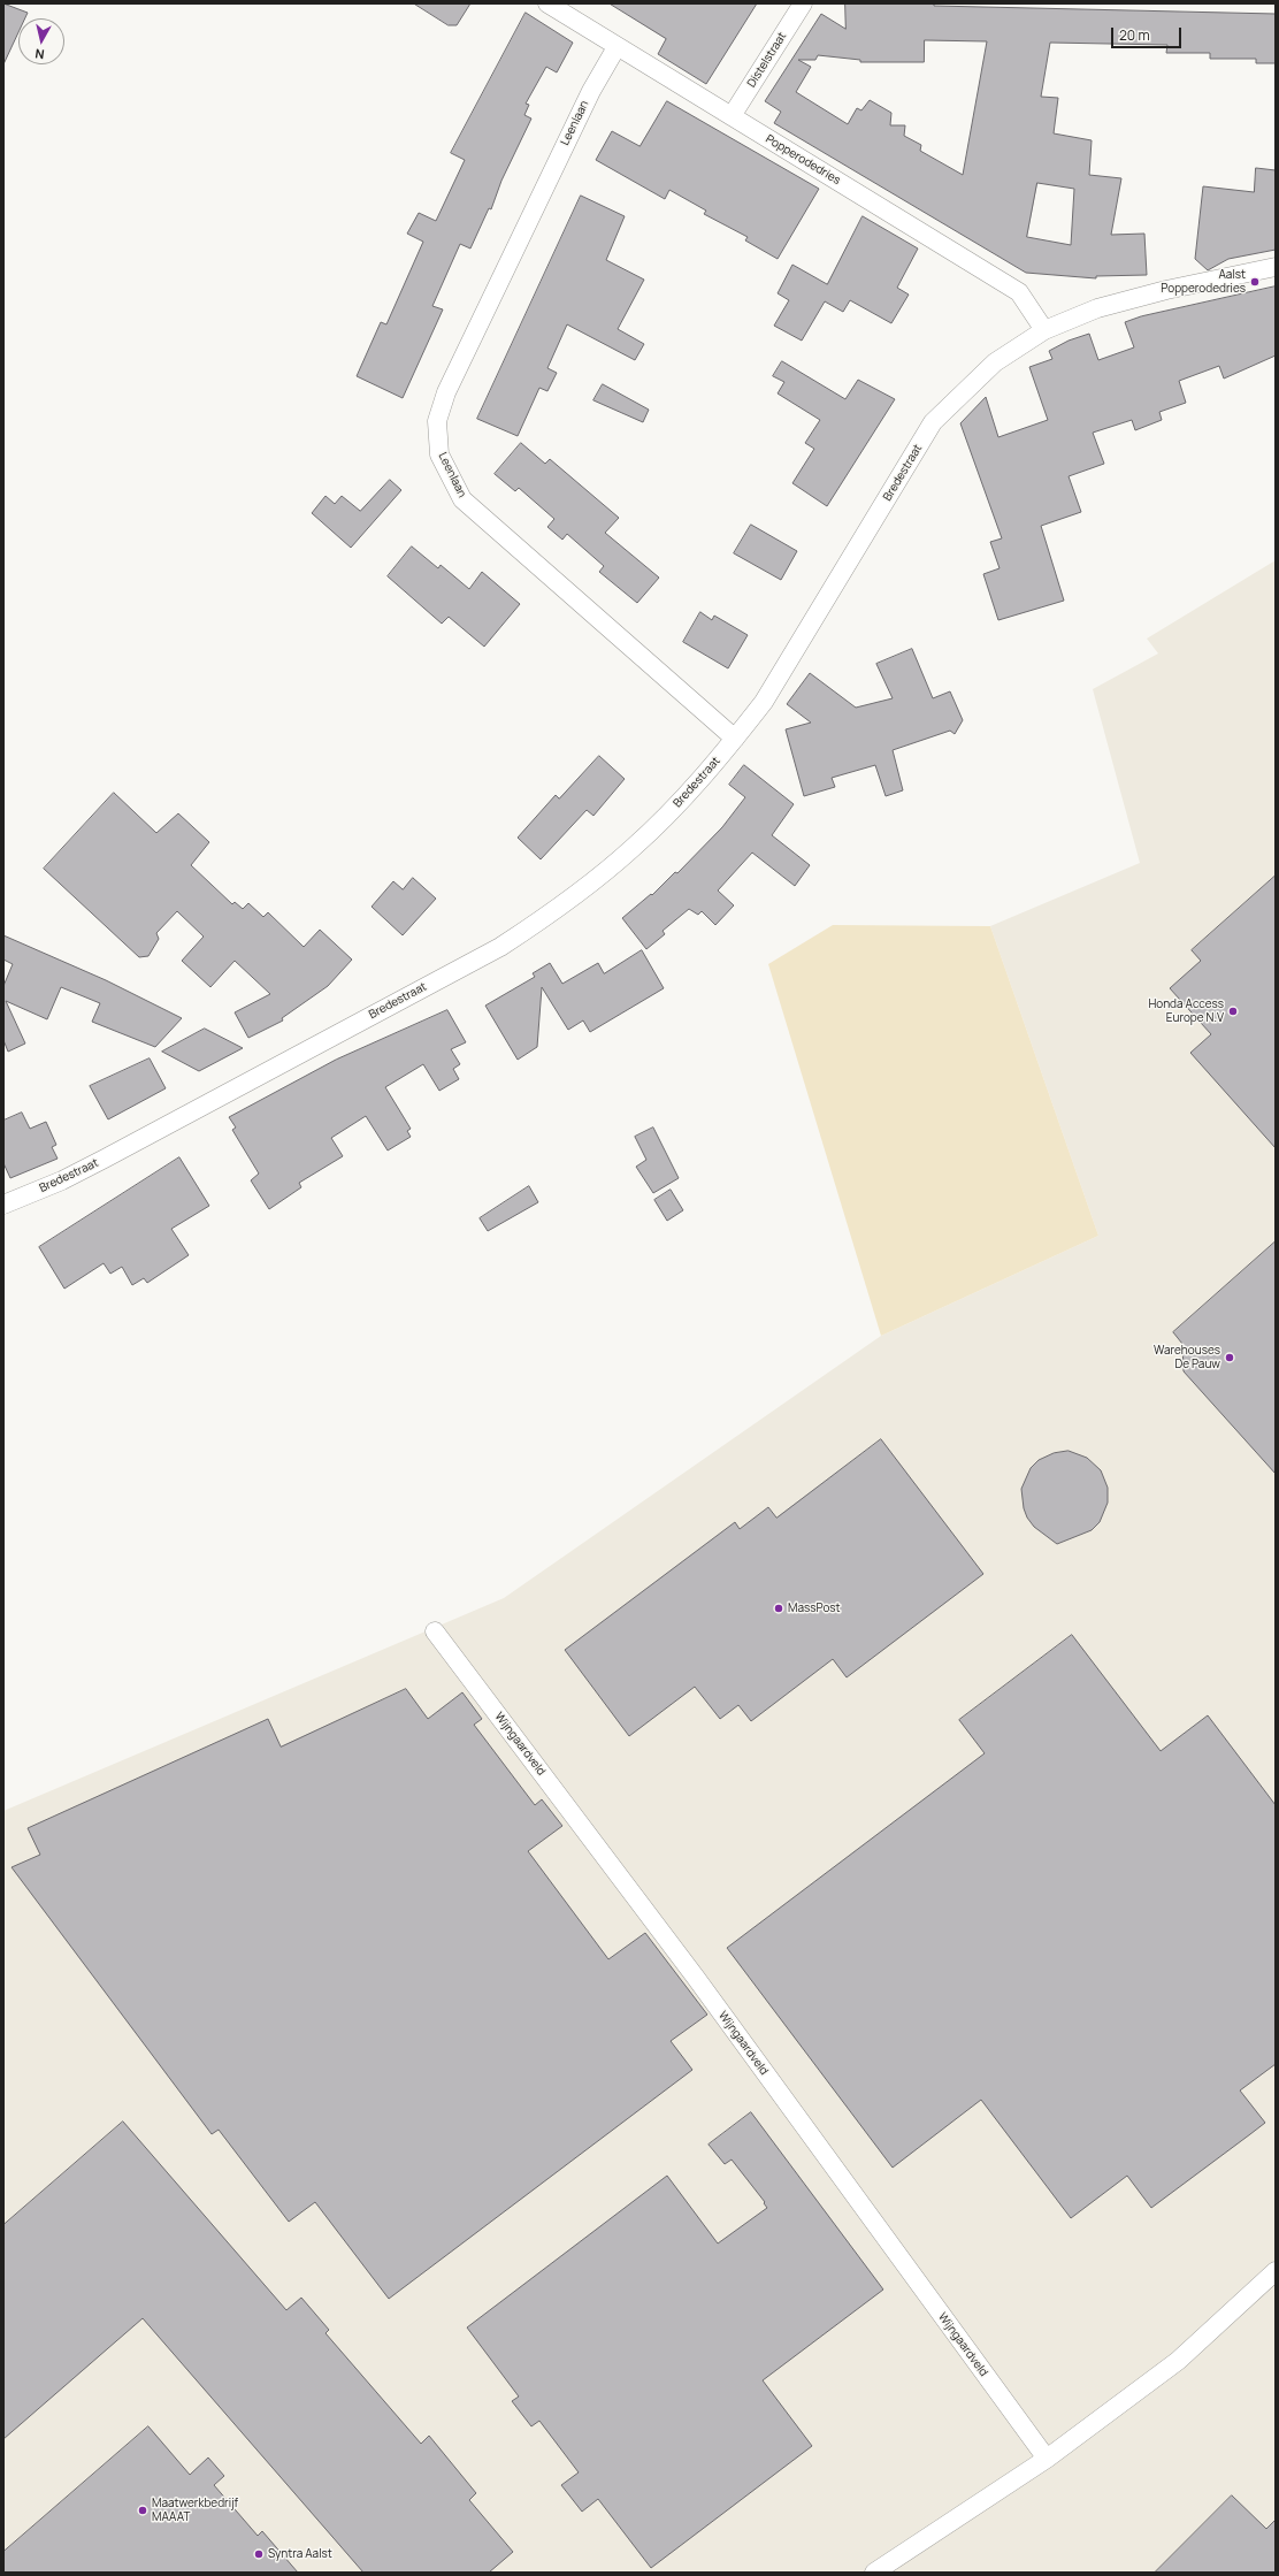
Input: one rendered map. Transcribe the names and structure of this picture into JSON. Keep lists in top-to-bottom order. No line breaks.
{"streets":{"street":["Distelstraat","Leenlaan","Popperodedries","Bredestraat","Wijngaardveld"]},"crossings":[["Distelstraat","Popperodedries"],["Leenlaan","Popperodedries"],["Leenlaan","Bredestraat"],["Popperodedries","Bredestraat"]],"places":["Aalst Popperodedries","Honda Access Europe N.V","Warehouses De Pauw","MassPost","Maatwerkbedrijf MAAAT","Syntra Aalst"],"scale_bar":"20 m","north":"bottom"}
